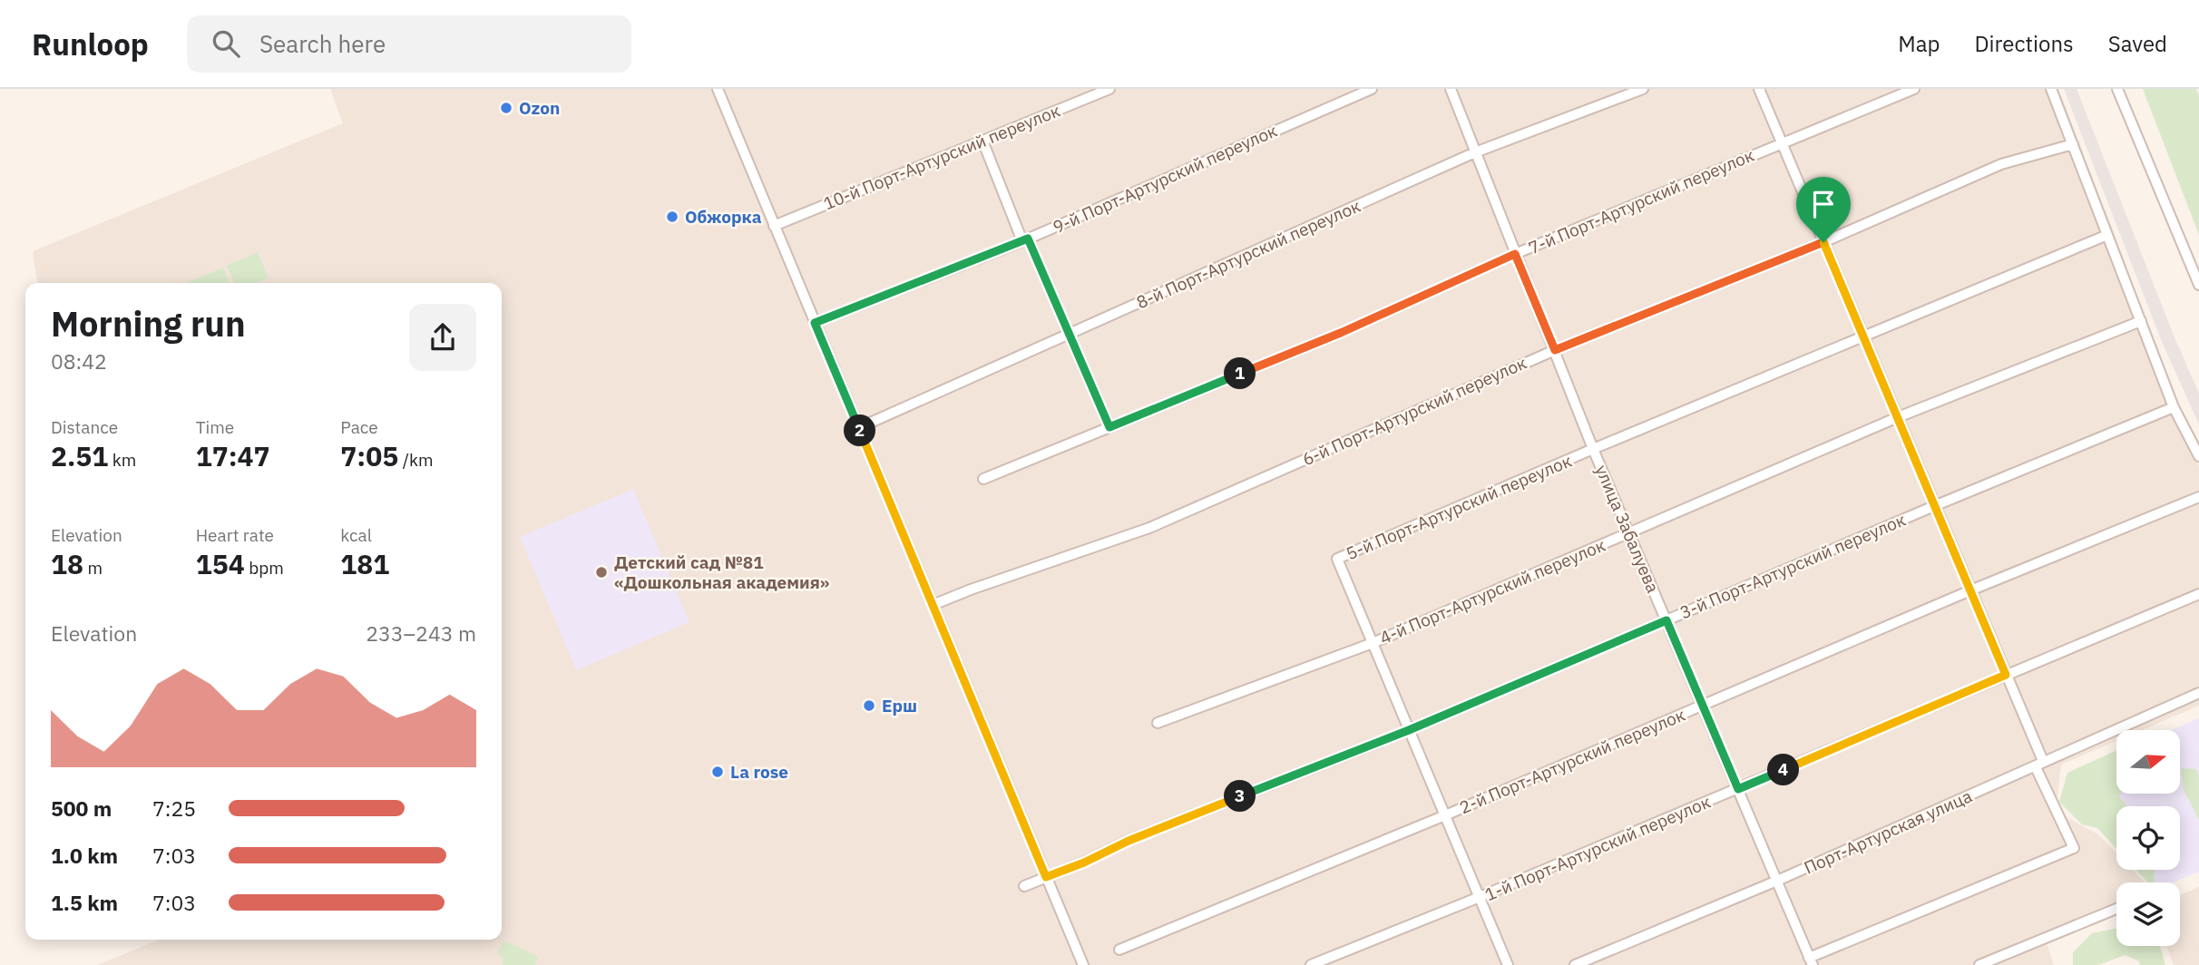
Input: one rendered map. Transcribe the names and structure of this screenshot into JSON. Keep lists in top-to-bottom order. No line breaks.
{"streets":{"street":["10-й Порт-Артурский переулок","9-й Порт-Артурский переулок","7-й Порт-Артурский переулок","8-й Порт-Артурский переулок","6-й Порт-Артурский переулок","5-й Порт-Артурский переулок","улица Забалуева","3-й Порт-Артурский переулок","4-й Порт-Артурский переулок","2-й Порт-Артурский переулок","Порт-Артурская улица","1-й Порт-Артурский переулок"]},"crossings":[["7-й Порт-Артурский переулок","улица Забалуева"],["8-й Порт-Артурский переулок","улица Забалуева"],["6-й Порт-Артурский переулок","улица Забалуева"],["5-й Порт-Артурский переулок","улица Забалуева"],["5-й Порт-Артурский переулок","4-й Порт-Артурский переулок"],["улица Забалуева","3-й Порт-Артурский переулок"],["улица Забалуева","4-й Порт-Артурский переулок"],["улица Забалуева","2-й Порт-Артурский переулок"],["улица Забалуева","Порт-Артурская улица"],["улица Забалуева","1-й Порт-Артурский переулок"]],"places":["Ozon","Обжорка","Детский сад №81 «Дошкольная академия»","Ерш","La rose"],"north":"right","page":{"header":"Runloop","search":"Search here","nav":["Map","Directions","Saved"],"heading":["Morning run","08:42"],"pins":["1","2","4","3"],"stats":[["Distance","2.51 km"],["Time","17:47"],["Pace","7:05 /km"],["Elevation","18 m"],["Heart rate","154 bpm"],["kcal","181"]],"chart":["Elevation","233–243 m"],"list":[{"name":"500 m","note":"7:25"},{"name":"1.0 km","note":"7:03"},{"name":"1.5 km","note":"7:03"}]}}
